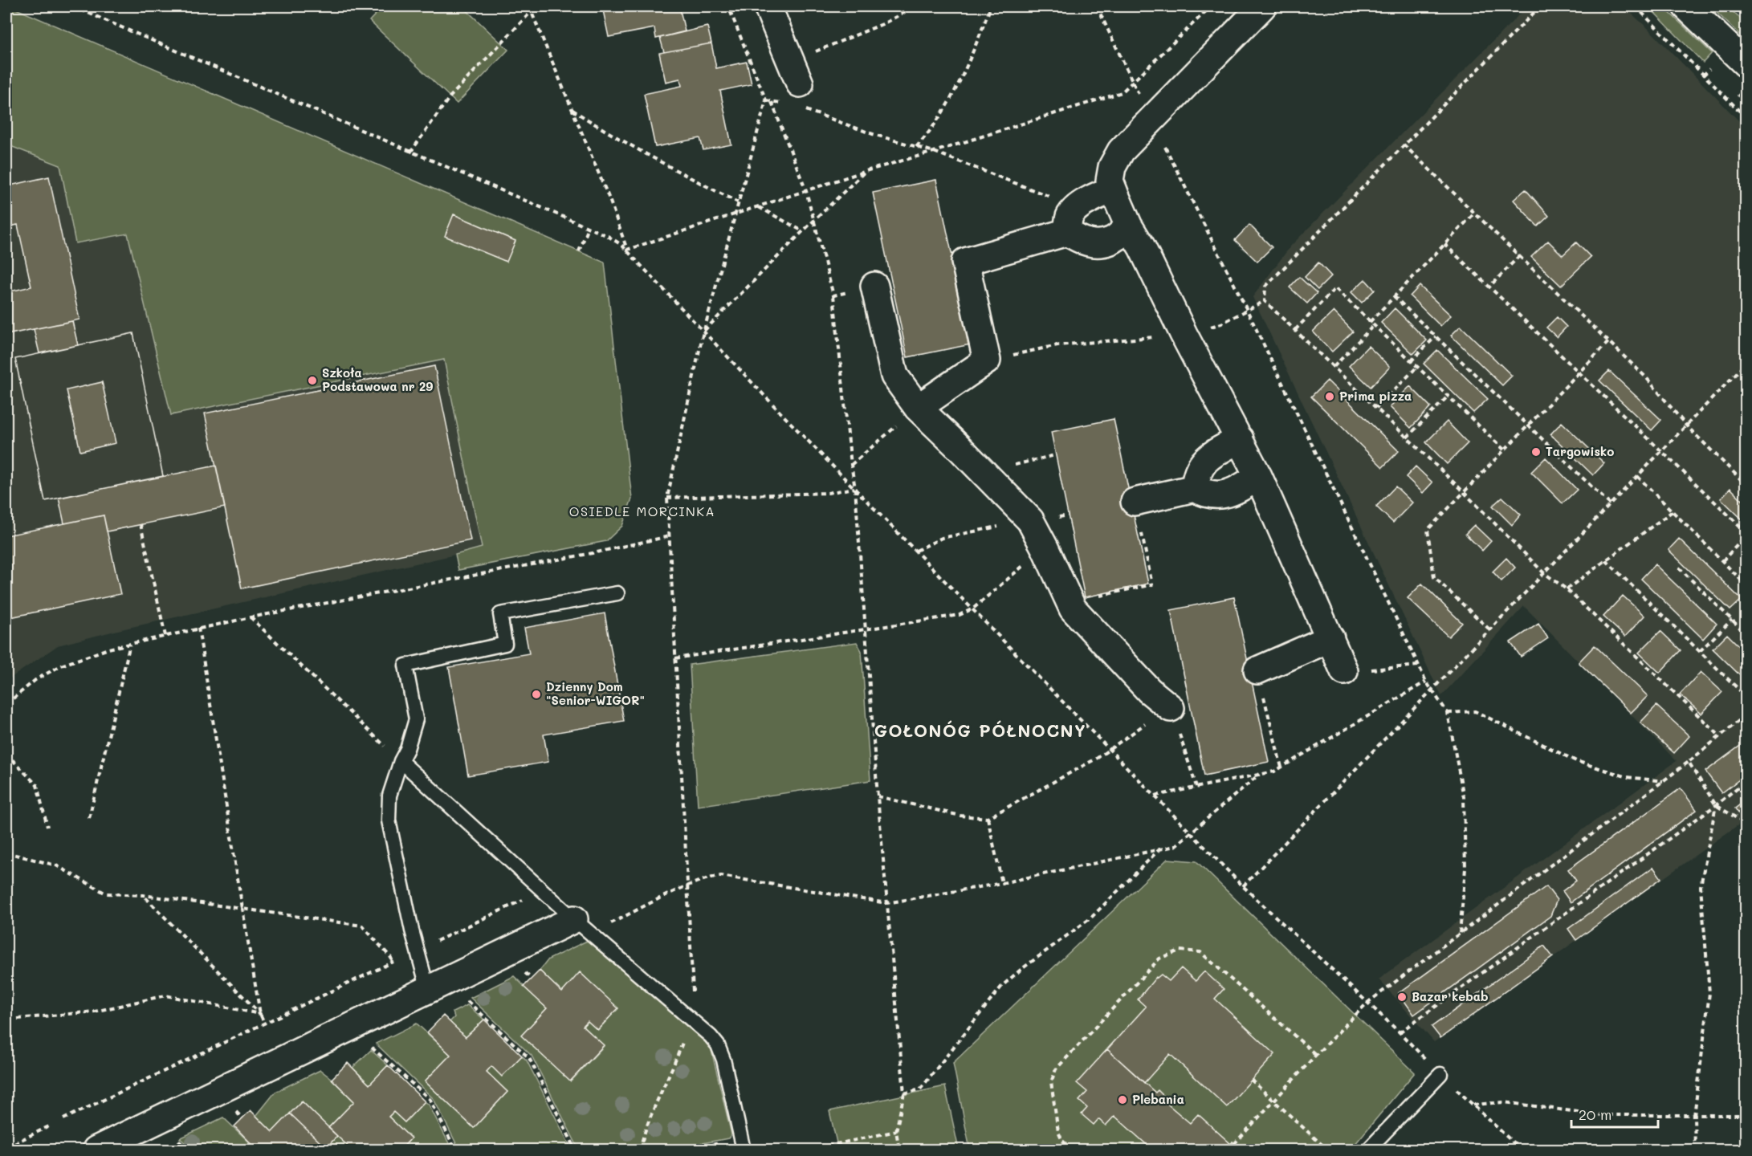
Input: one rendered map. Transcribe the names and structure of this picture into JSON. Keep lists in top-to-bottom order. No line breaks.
{"districts":["OSIEDLE MORCINKA","GOŁONÓG PÓŁNOCNY"],"places":["Szkoła Podstawowa nr 29","Prima pizza","Targowisko","Dzienny Dom \"Senior-WIGOR\"","Bazar kebab","Plebania"],"scale_bar":"20 m"}
